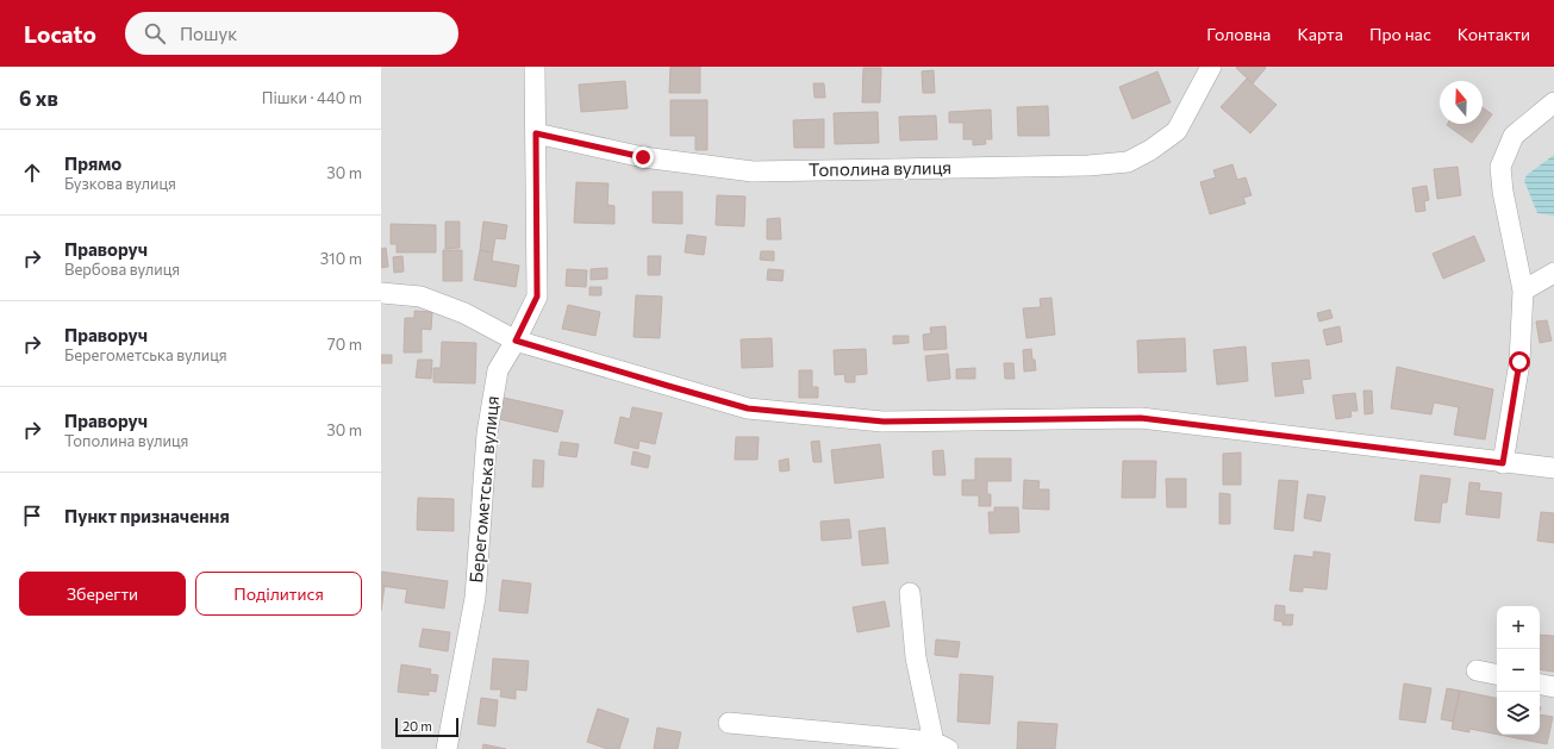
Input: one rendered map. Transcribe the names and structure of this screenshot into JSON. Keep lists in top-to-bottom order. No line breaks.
{"streets":{"street":["Тополина вулиця","Берегометська вулиця"]},"crossings":[["Тополина вулиця","Берегометська вулиця"]],"scale_bar":"20 m","north":"top","page":{"header":"Locato","search":"Пошук","nav":["Головна","Карта","Про нас","Контакти"],"heading":["6 хв","Пішки · 440 m"],"list":[["Прямо","Бузкова вулиця","30 m"],["Праворуч","Вербова вулиця","310 m"],["Праворуч","Берегометська вулиця","70 m"],["Праворуч","Тополина вулиця","30 m"],"Пункт призначення"],"buttons":["Зберегти","Поділитися"],"map_buttons":["+","−"],"scale":"20 m"}}
